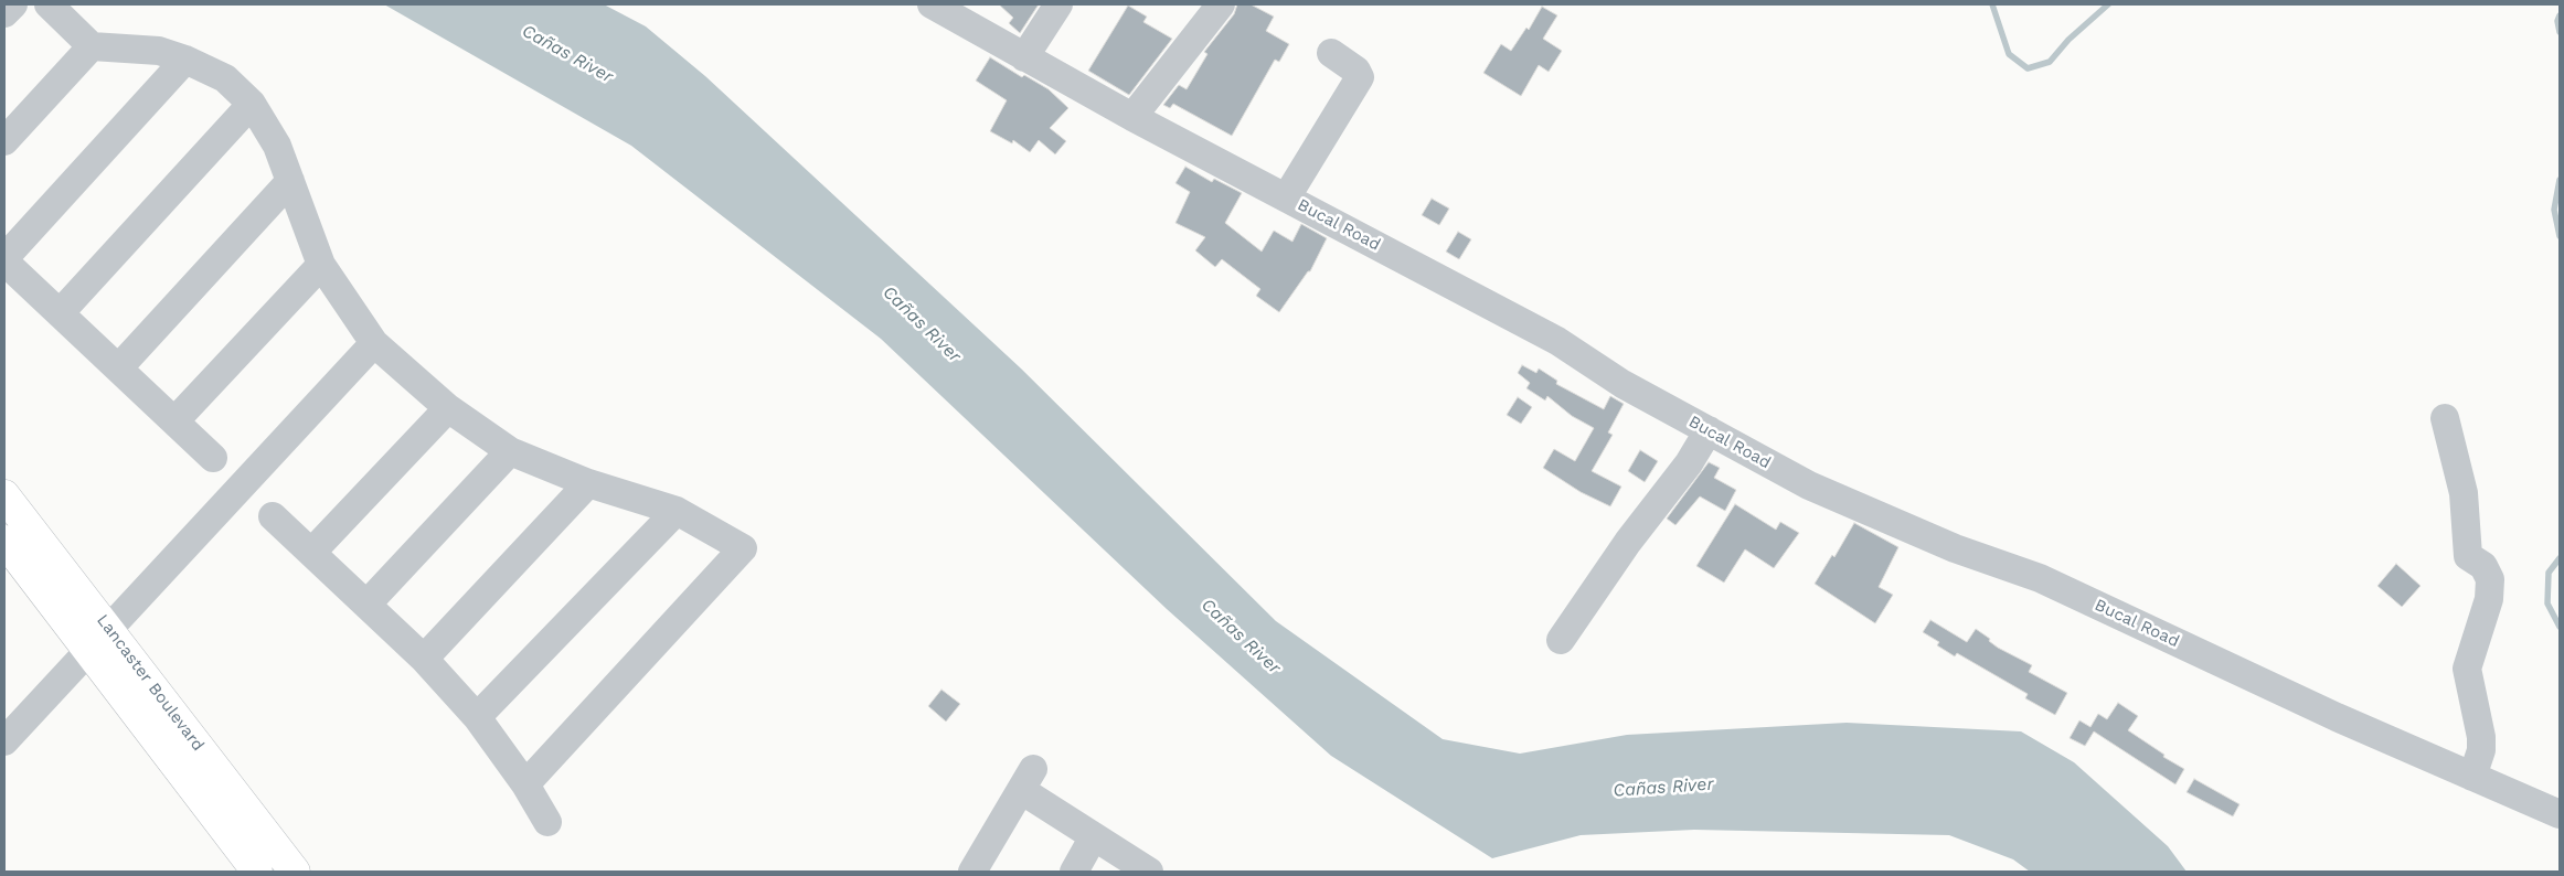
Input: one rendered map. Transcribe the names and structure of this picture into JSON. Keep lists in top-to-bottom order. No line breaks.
{"streets":{"main road":["Lancaster Boulevard"],"street":["Bucal Road"]},"water":["Cañas River"]}
